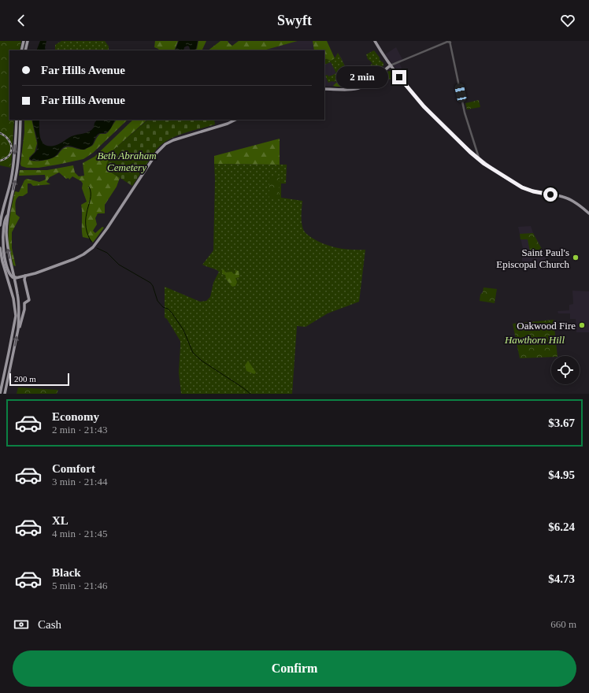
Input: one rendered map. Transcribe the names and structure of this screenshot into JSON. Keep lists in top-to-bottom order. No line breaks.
{"parks":["Beth Abraham Cemetery","Hawthorn Hill"],"places":["Saint Paul's Episcopal Church","Oakwood Fire"],"scale_bar":"200 m","page":{"header":"Swyft","banner":["Far Hills Avenue","Far Hills Avenue"],"bubble":"2 min","scale":"200 m","list":[{"name":"Economy","note":"2 min · 21:43","value":"$3.67"},{"name":"Comfort","note":"3 min · 21:44","value":"$4.95"},{"name":"XL","note":"4 min · 21:45","value":"$6.24"},{"name":"Black","note":"5 min · 21:46","value":"$4.73"}],"pay":["Cash","660 m"],"buttons":"Confirm"}}
